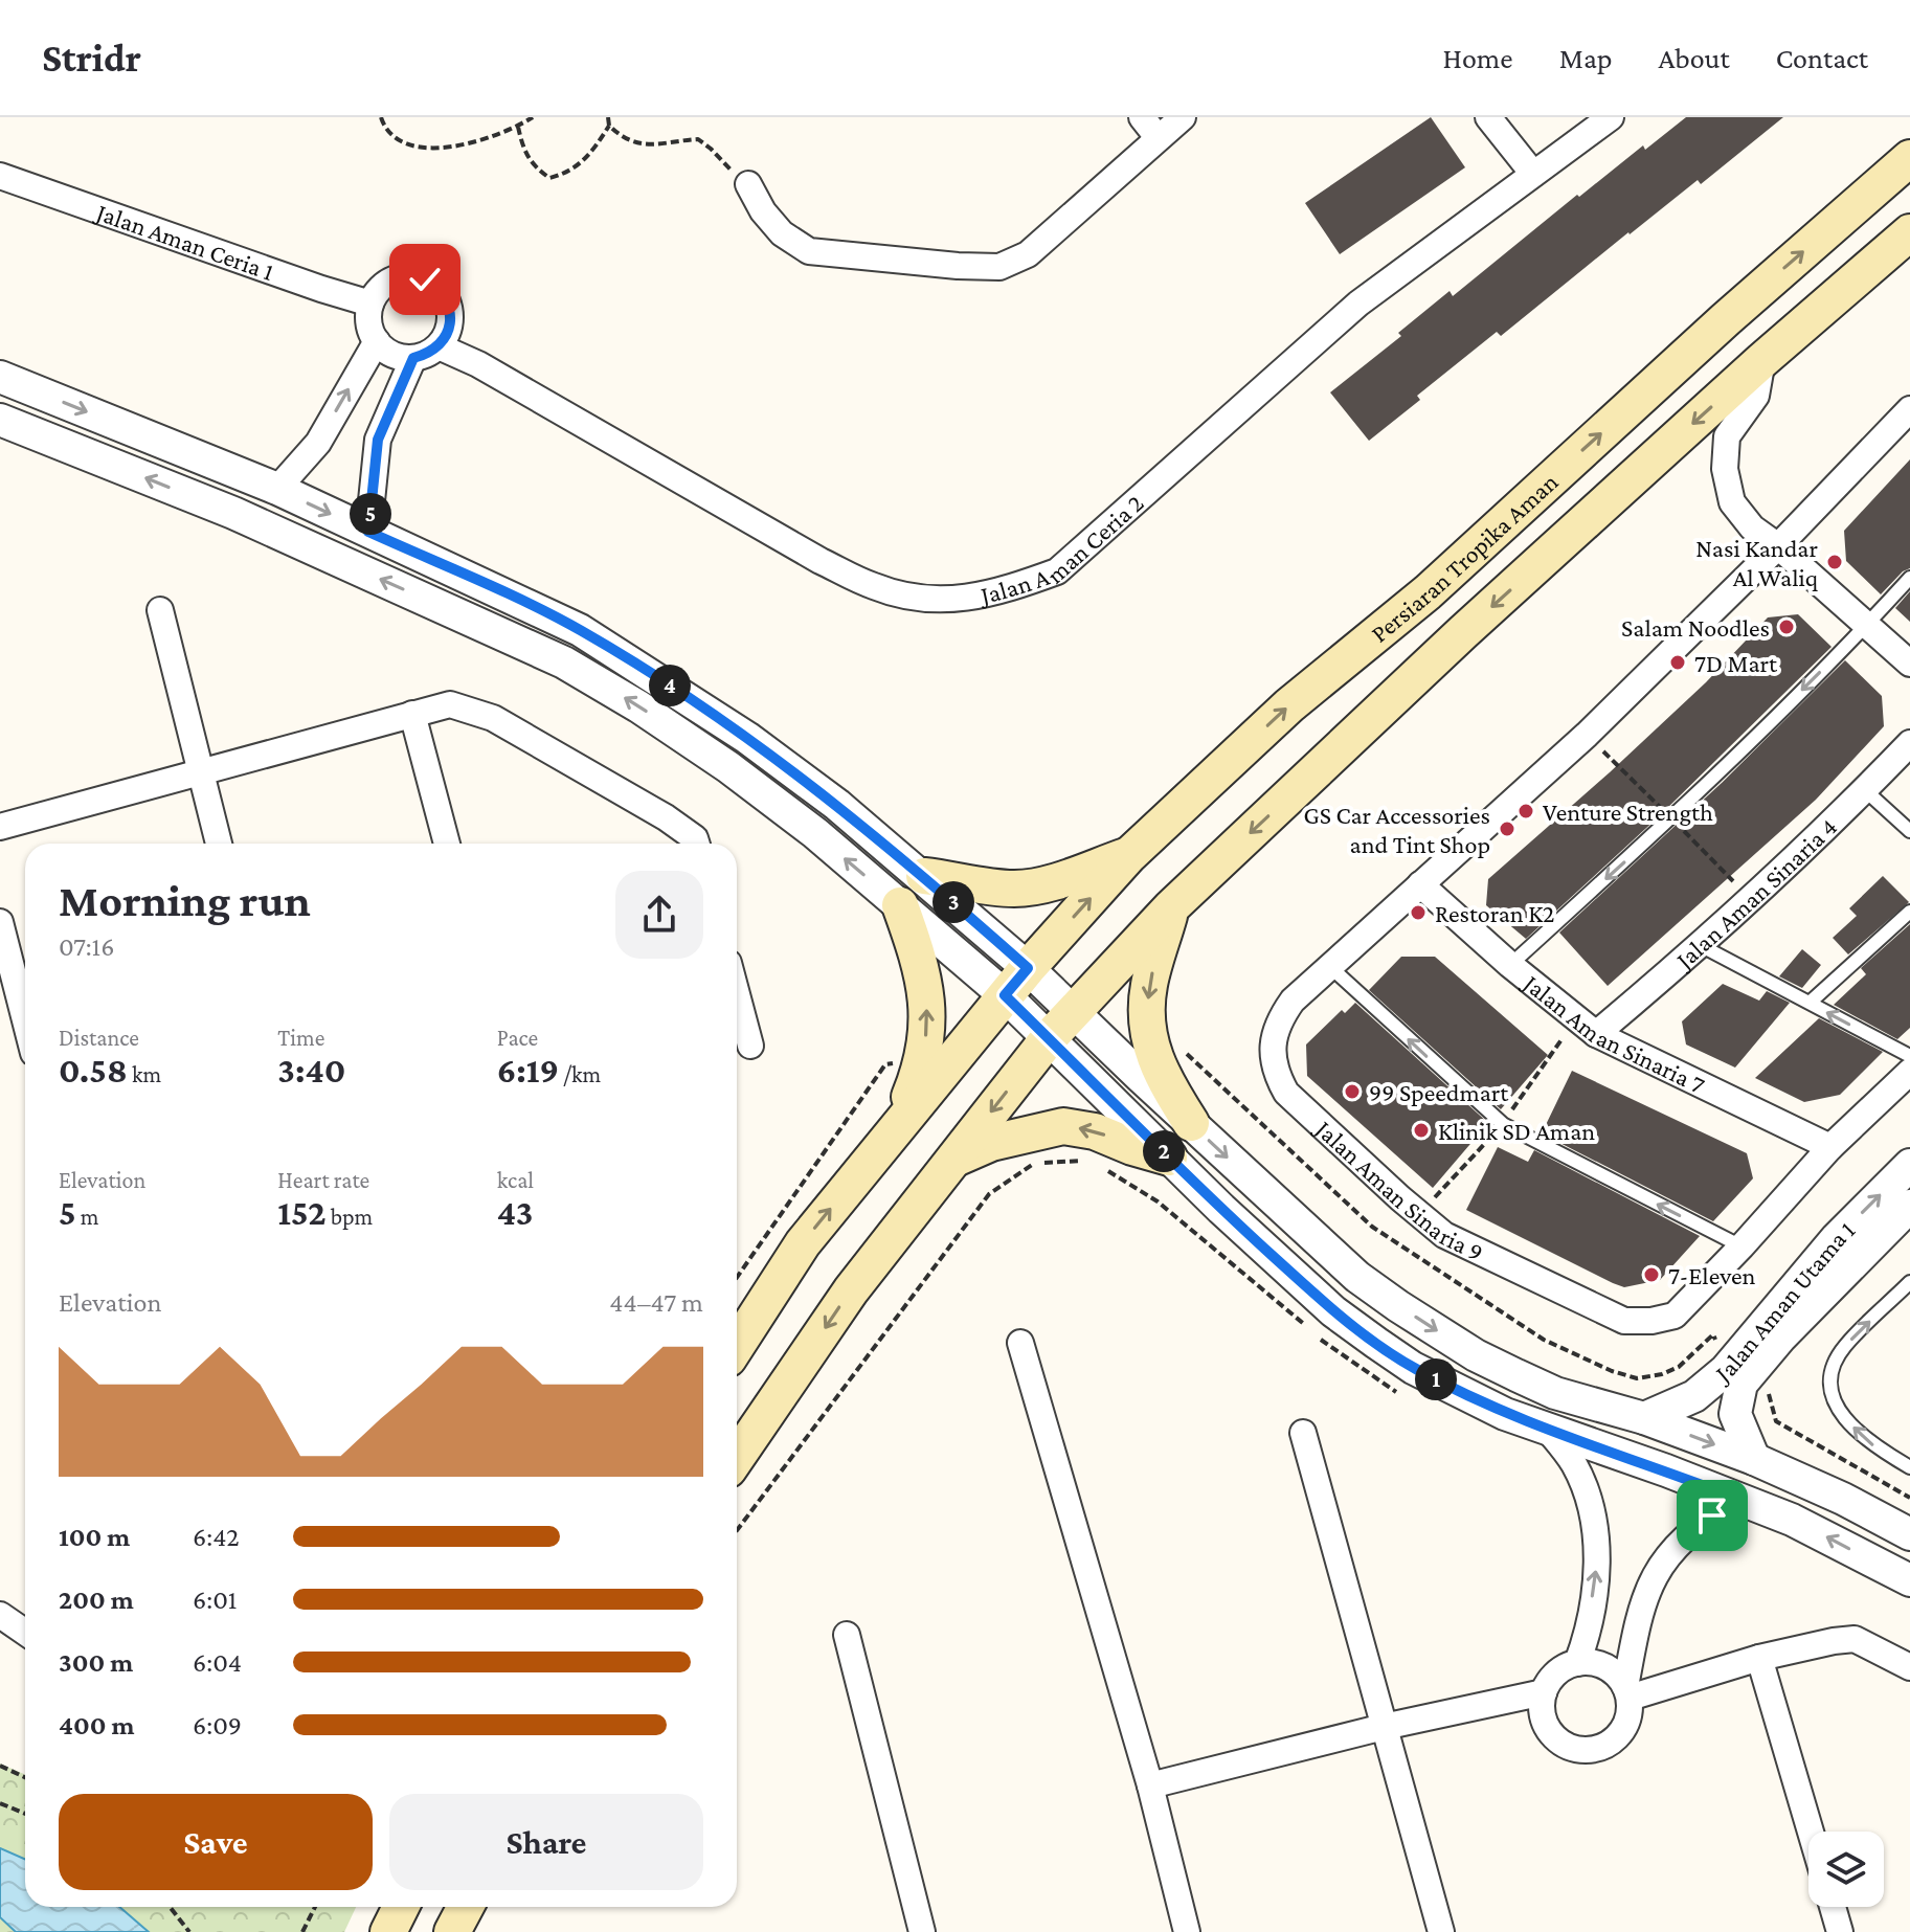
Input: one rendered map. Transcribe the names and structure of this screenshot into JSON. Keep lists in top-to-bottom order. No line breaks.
{"streets":{"main road":["Persiaran Tropika Aman"],"street":["Jalan Aman Ceria 1","Jalan Aman Ceria 2","Jalan Aman Sinaria 4","Jalan Aman Sinaria 7","Jalan Aman Sinaria 9","Jalan Aman Utama 1"]},"crossings":[["Jalan Aman Ceria 1","Jalan Aman Ceria 2"],["Jalan Aman Sinaria 4","Jalan Aman Sinaria 7"],["Jalan Aman Sinaria 7","Jalan Aman Sinaria 9"]],"places":["Nasi Kandar Al Waliq","Salam Noodles","7D Mart","Venture Strength","GS Car Accessories and Tint Shop","Restoran K2","99 Speedmart","Klinik SD Aman","7-Eleven"],"page":{"header":"Stridr","nav":["Home","Map","About","Contact"],"pins":["5","4","3","2","1"],"heading":["Morning run","07:16"],"stats":[["Distance","0.58 km"],["Time","3:40"],["Pace","6:19 /km"],["Elevation","5 m"],["Heart rate","152 bpm"],["kcal","43"]],"chart":["Elevation","44–47 m"],"list":[{"name":"100 m","note":"6:42"},{"name":"200 m","note":"6:01"},{"name":"300 m","note":"6:04"},{"name":"400 m","note":"6:09"}],"buttons":["Save","Share"]}}
